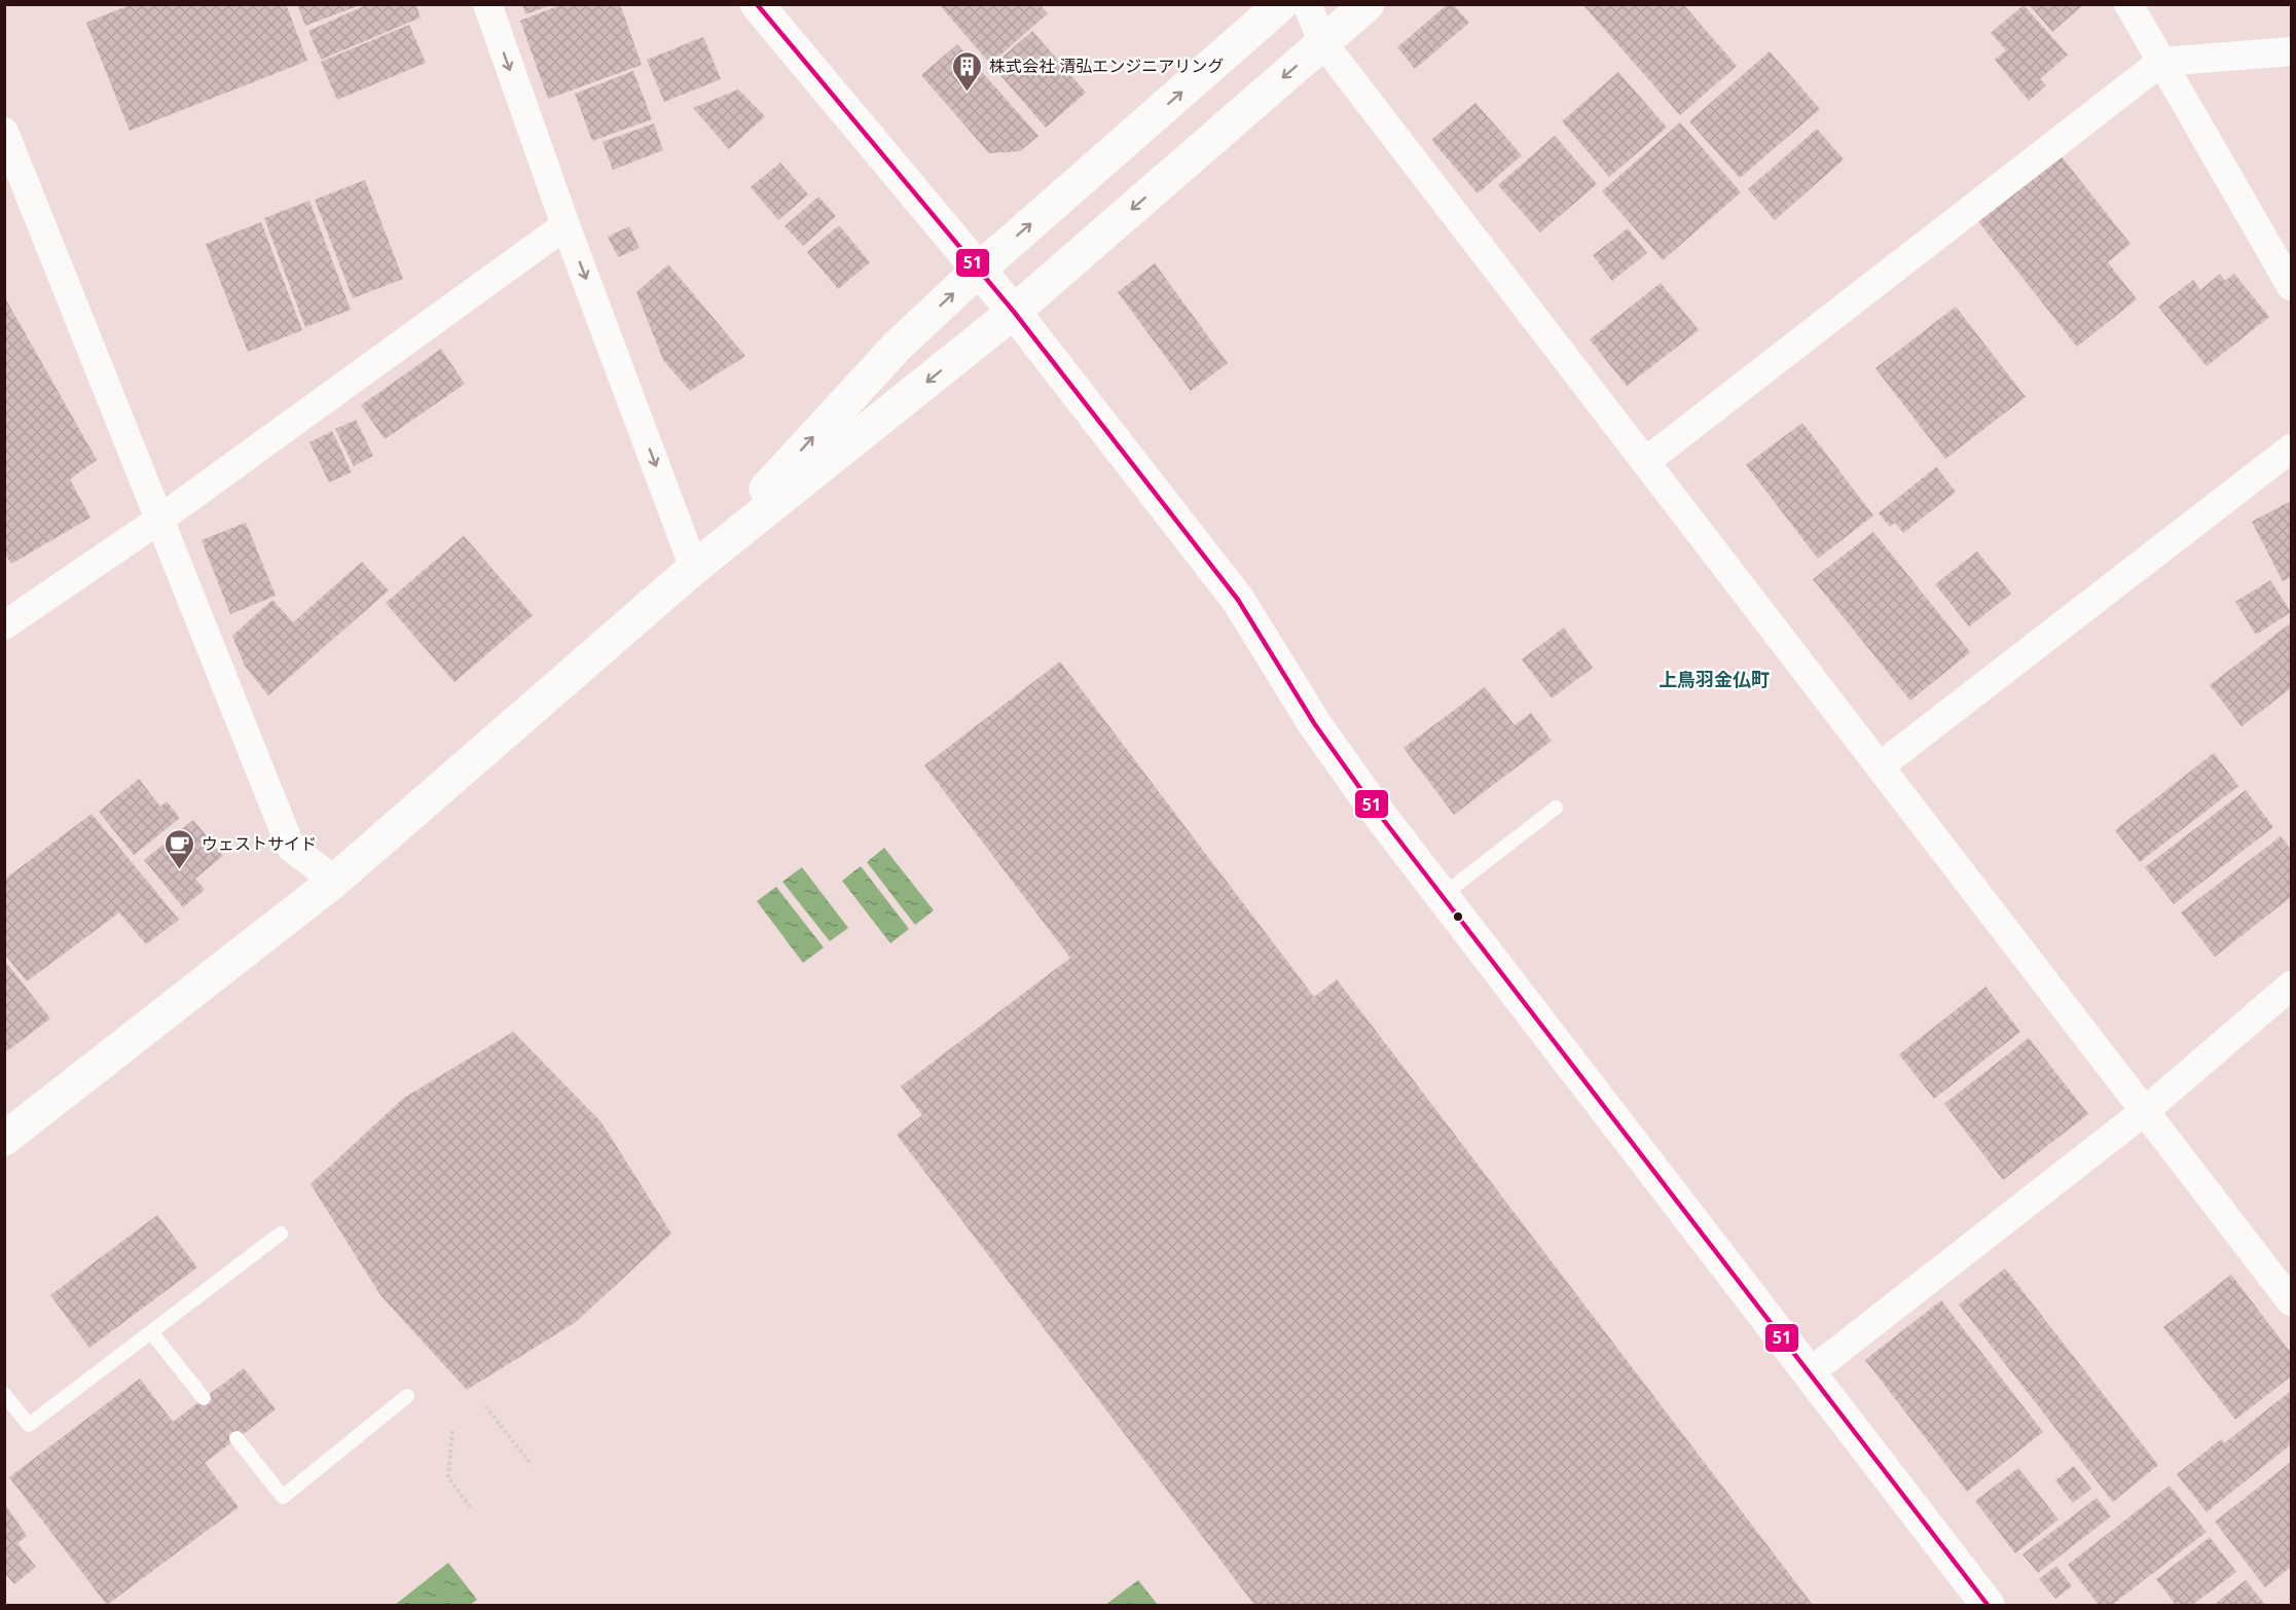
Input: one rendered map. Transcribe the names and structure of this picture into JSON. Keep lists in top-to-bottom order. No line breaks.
{"districts":["上鳥羽金仏町"],"places":{"building":["株式会社 清弘エンジニアリング"],"cafe":["ウェストサイド"]},"lines":["transit line 51"]}
